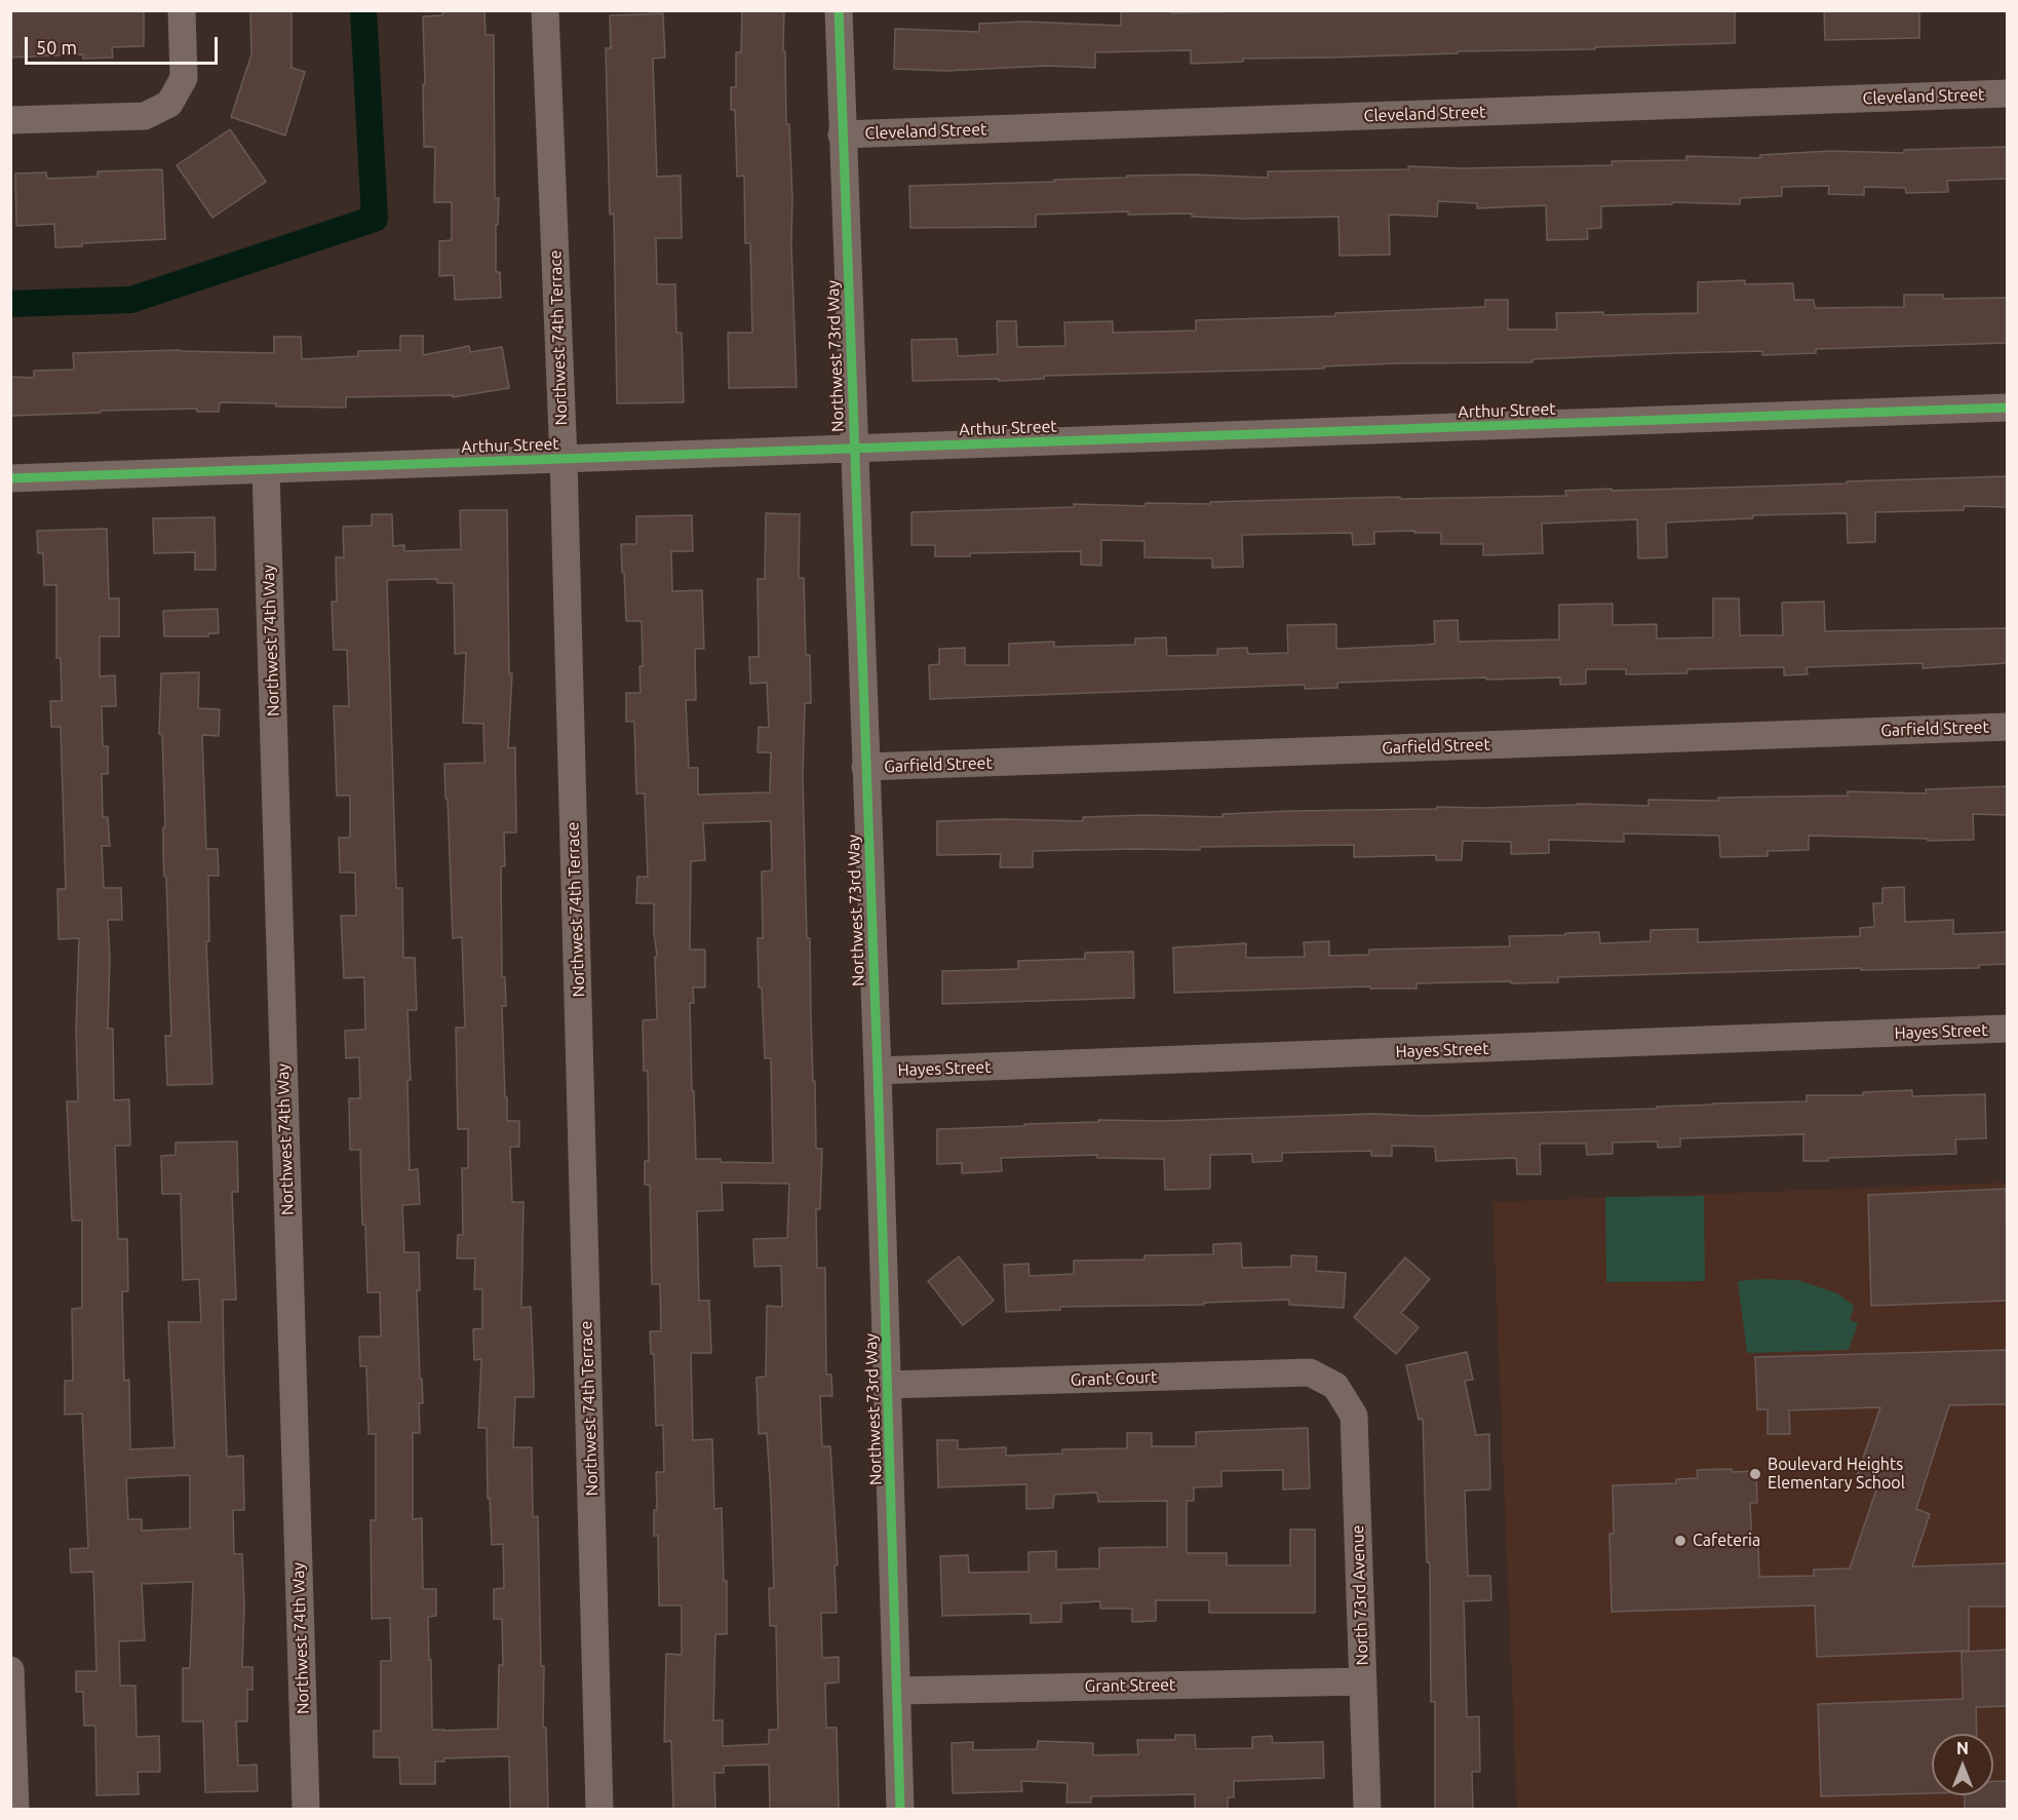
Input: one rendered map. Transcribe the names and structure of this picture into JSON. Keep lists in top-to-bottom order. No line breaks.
{"streets":{"street":["Cleveland Street","Northwest 74th Terrace","Northwest 73rd Way","Arthur Street","Northwest 74th Way","Garfield Street","Hayes Street","Grant Court","North 73rd Avenue","Grant Street"]},"crossings":[["Cleveland Street","Northwest 73rd Way"],["Northwest 74th Terrace","Arthur Street"],["Northwest 73rd Way","Arthur Street"],["Northwest 73rd Way","Garfield Street"],["Northwest 73rd Way","Hayes Street"],["Northwest 73rd Way","Grant Court"],["Northwest 73rd Way","Grant Street"],["Arthur Street","Northwest 74th Way"],["Grant Court","North 73rd Avenue"],["North 73rd Avenue","Grant Street"]],"places":["Boulevard Heights Elementary School","Cafeteria"],"scale_bar":"50 m","north":"top"}
